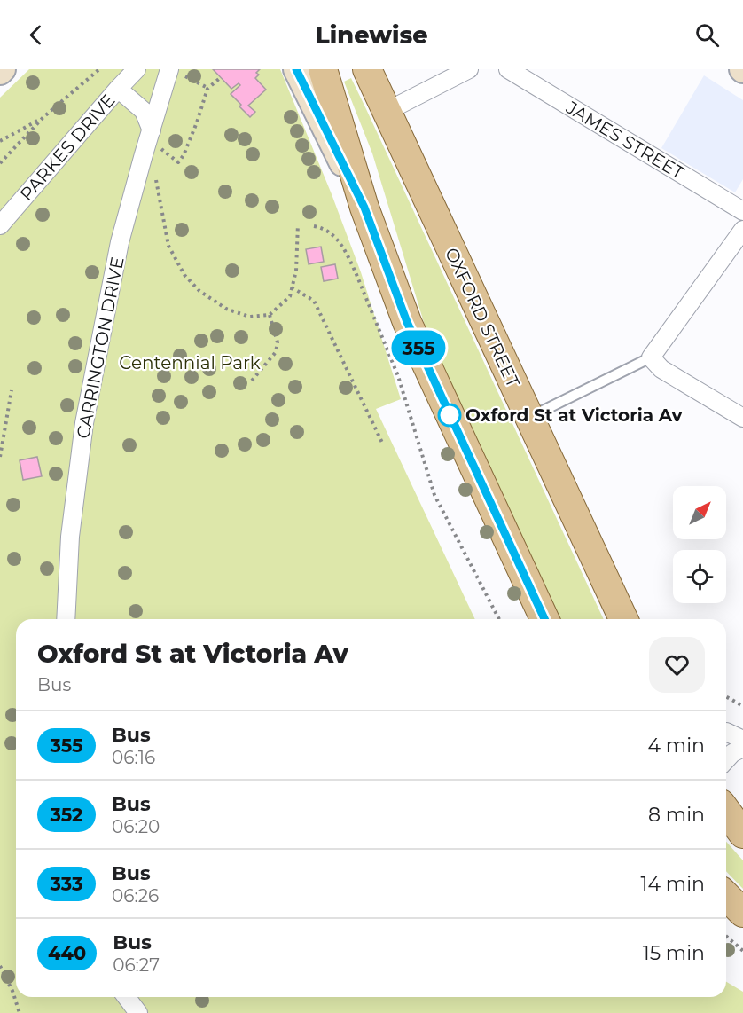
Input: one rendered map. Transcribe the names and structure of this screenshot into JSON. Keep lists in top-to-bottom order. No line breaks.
{"streets":{"main road":["OXFORD STREET"],"street":["JAMES STREET","PARKES DRIVE","CARRINGTON DRIVE"]},"parks":["Centennial Park"],"places":["Oxford St at Victoria Av"],"lines":["bus line 355"],"north":"top right","page":{"header":"Linewise","on_map":"355","heading":["Oxford St at Victoria Av","Bus"],"list":[{"mark":"355","name":"Bus","note":"06:16","value":"4 min"},{"mark":"352","name":"Bus","note":"06:20","value":"8 min"},{"mark":"333","name":"Bus","note":"06:26","value":"14 min"},{"mark":"440","name":"Bus","note":"06:27","value":"15 min"}]}}
